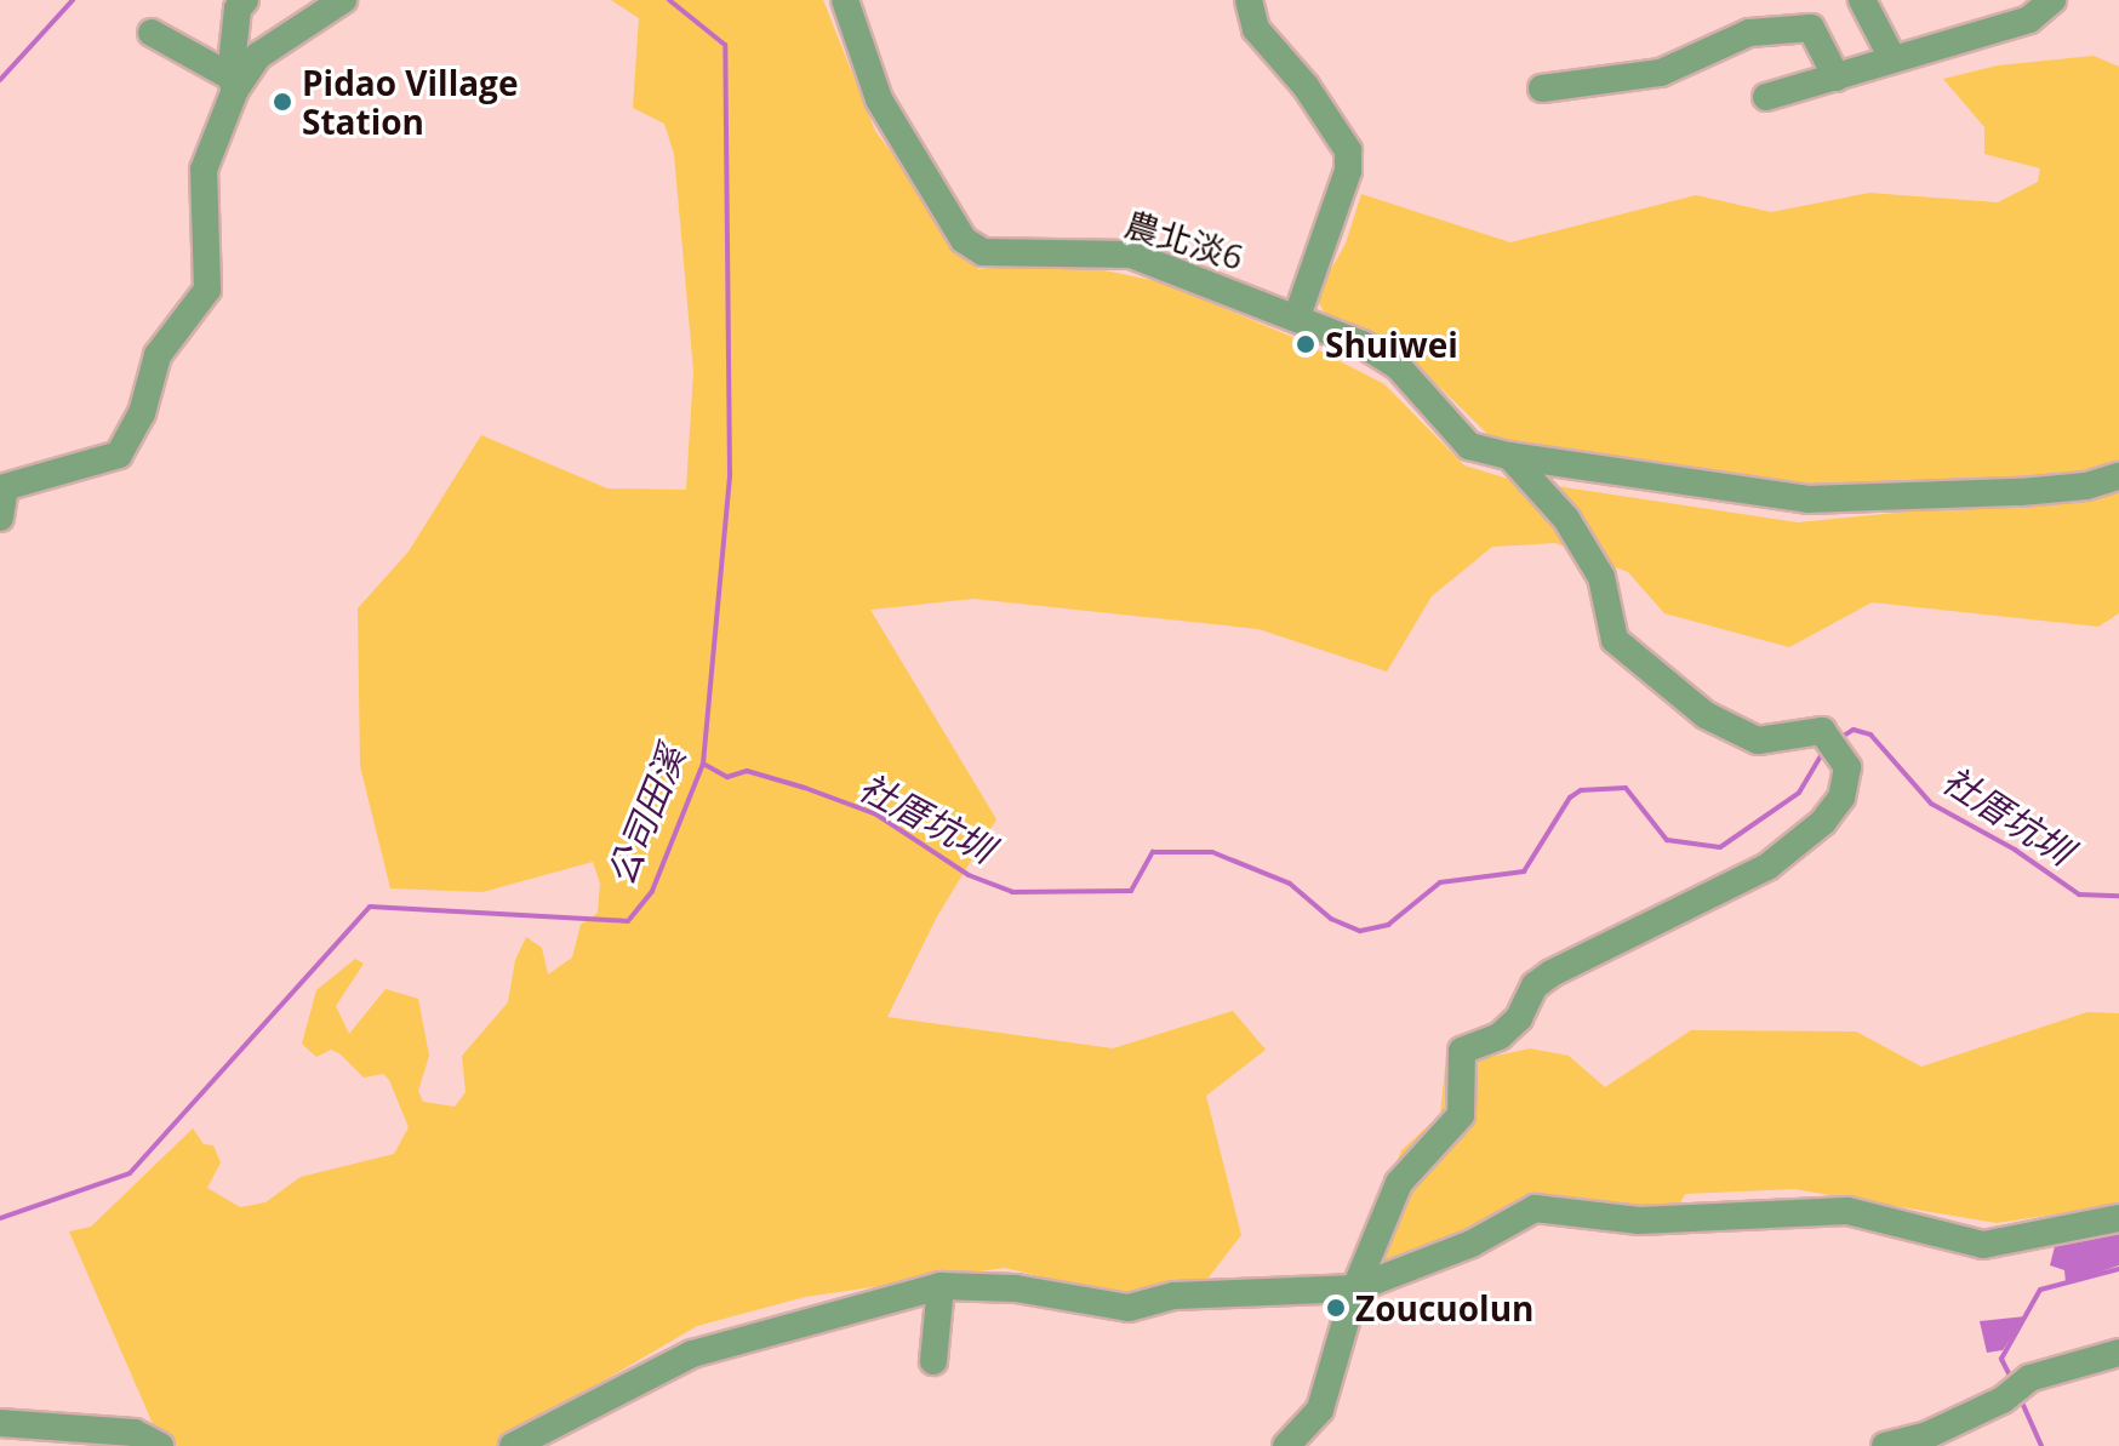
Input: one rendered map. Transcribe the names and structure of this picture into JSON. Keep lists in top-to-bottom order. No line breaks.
{"streets":{"street":["農北淡6"]},"water":["公司田溪","社厝坑圳"],"places":["Pidao Village Station","Shuiwei","Zoucuolun"]}
